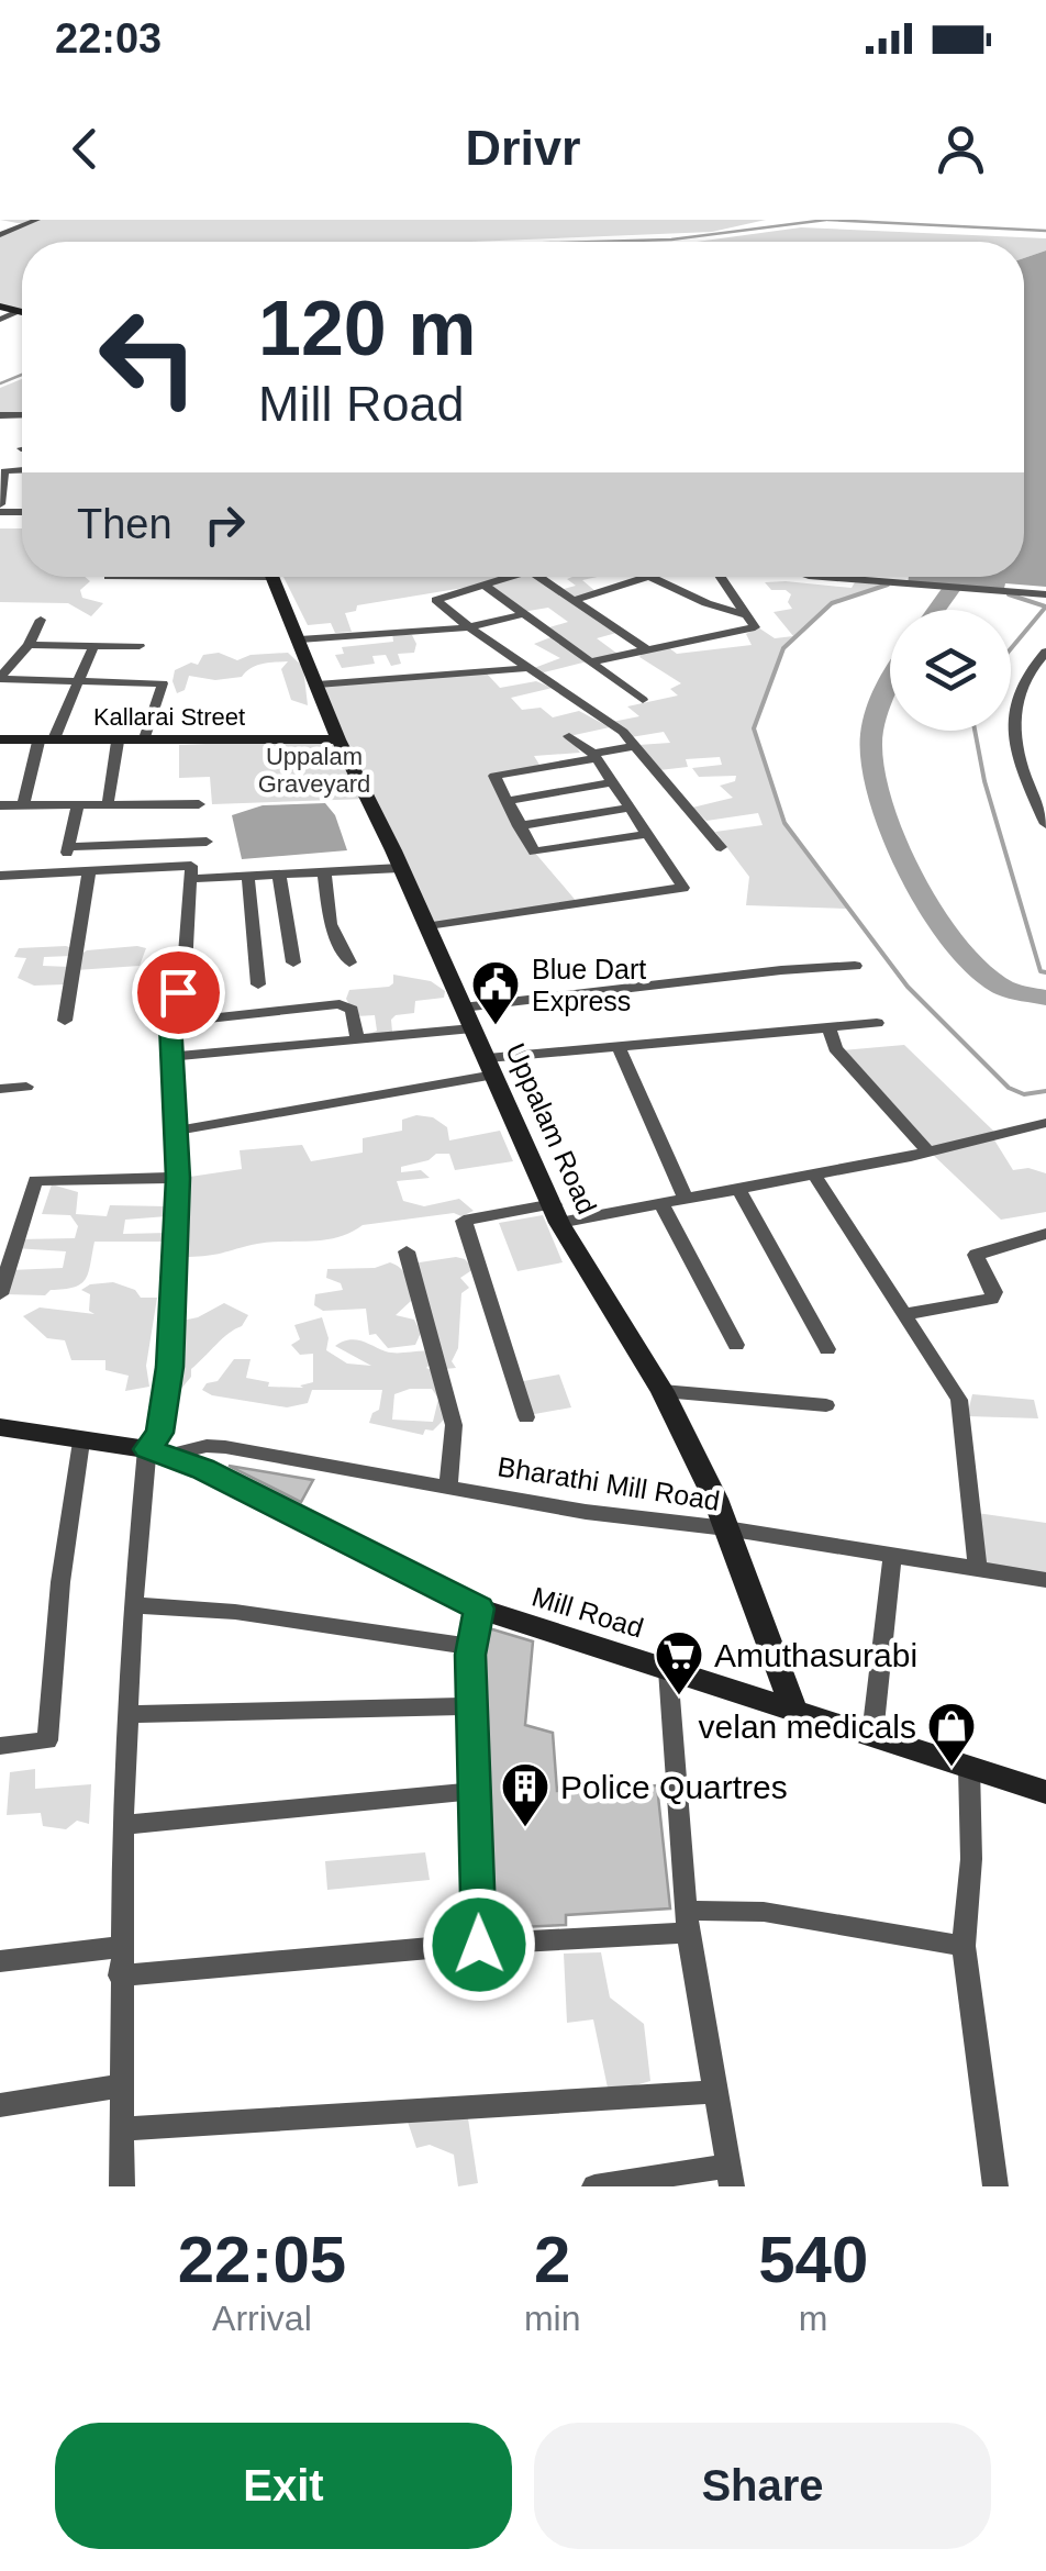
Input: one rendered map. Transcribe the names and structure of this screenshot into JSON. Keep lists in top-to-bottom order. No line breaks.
{"streets":{"main road":["Kallarai Street","Uppalam Road","Mill Road"],"street":["Bharathi Mill Road"]},"crossings":[["Kallarai Street","Uppalam Road"],["Uppalam Road","Bharathi Mill Road"],["Uppalam Road","Mill Road"],["Bharathi Mill Road","Mill Road"]],"parks":["Uppalam Graveyard"],"places":{"public building":["Blue Dart Express"],"supermarket":["Amuthasurabi"],"shop":["velan medicals"],"building":["Police Quartres"]},"page":{"status":"22:03","header":"Drivr","turn":["120 m","Mill Road"],"then":"Then","eta":["22:05","Arrival","2","min","540","m"],"buttons":["Exit","Share"]}}
